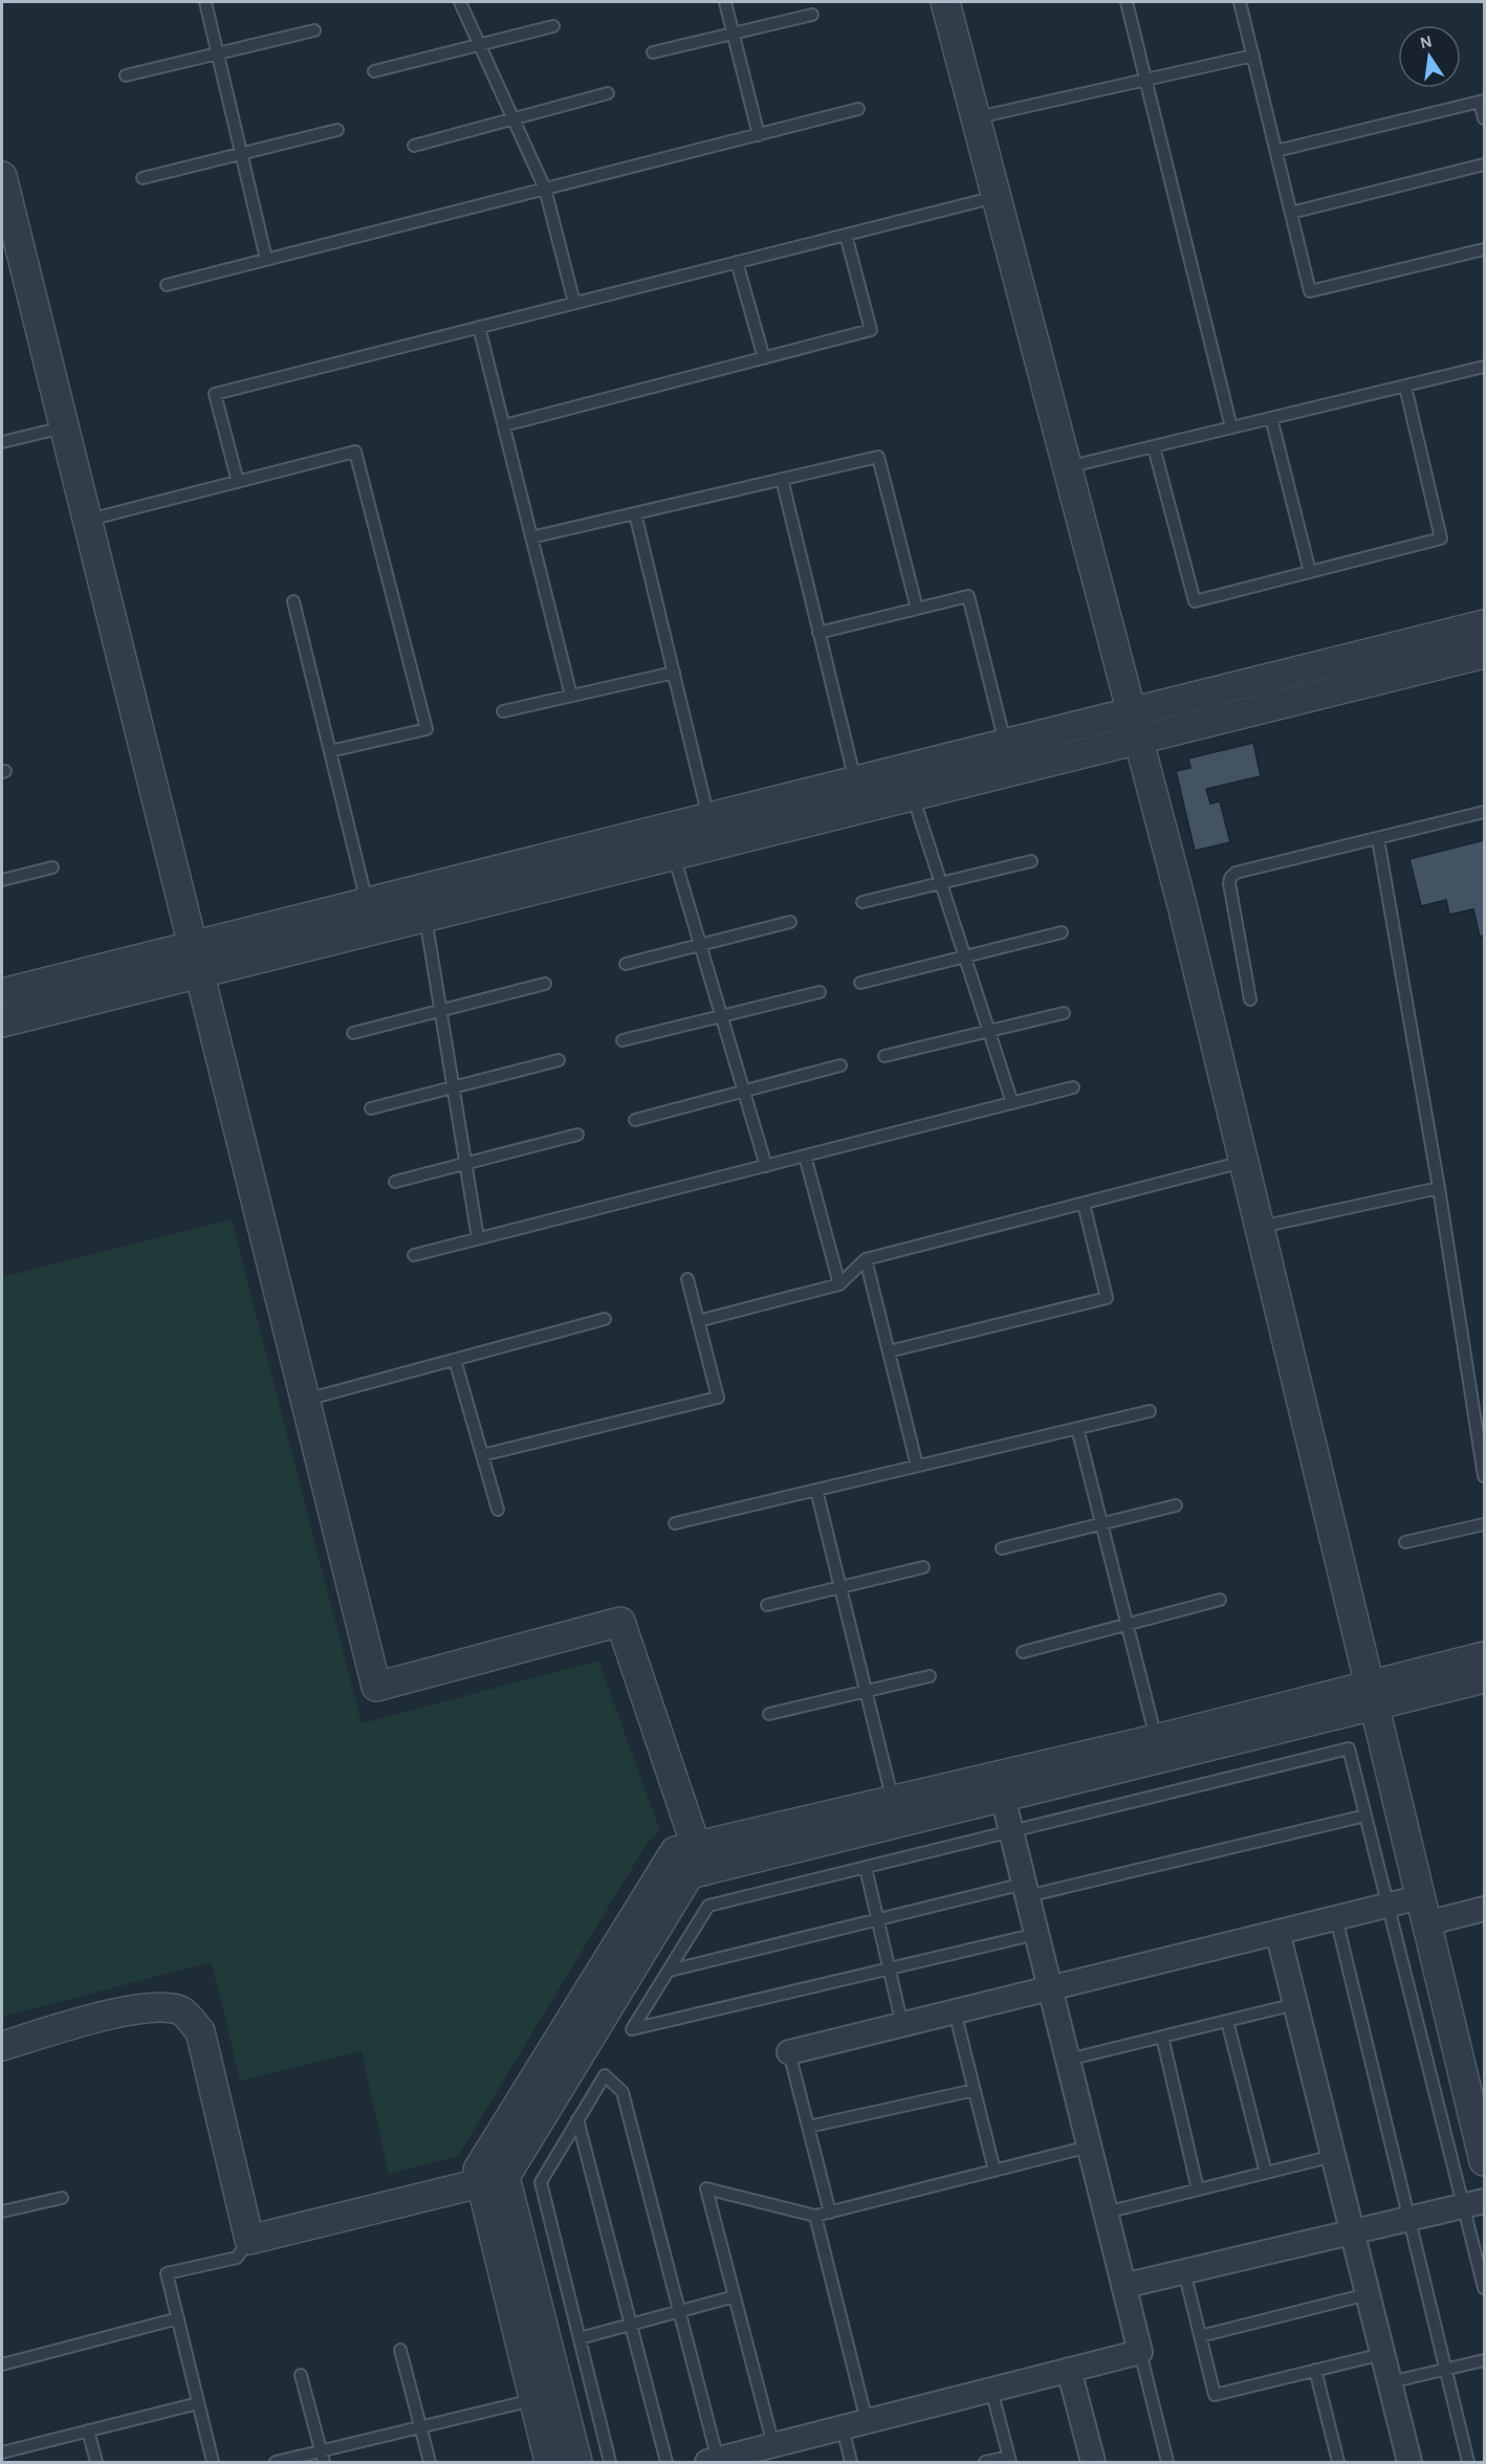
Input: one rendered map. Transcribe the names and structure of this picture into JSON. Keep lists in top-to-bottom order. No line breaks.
{"north":"top"}
